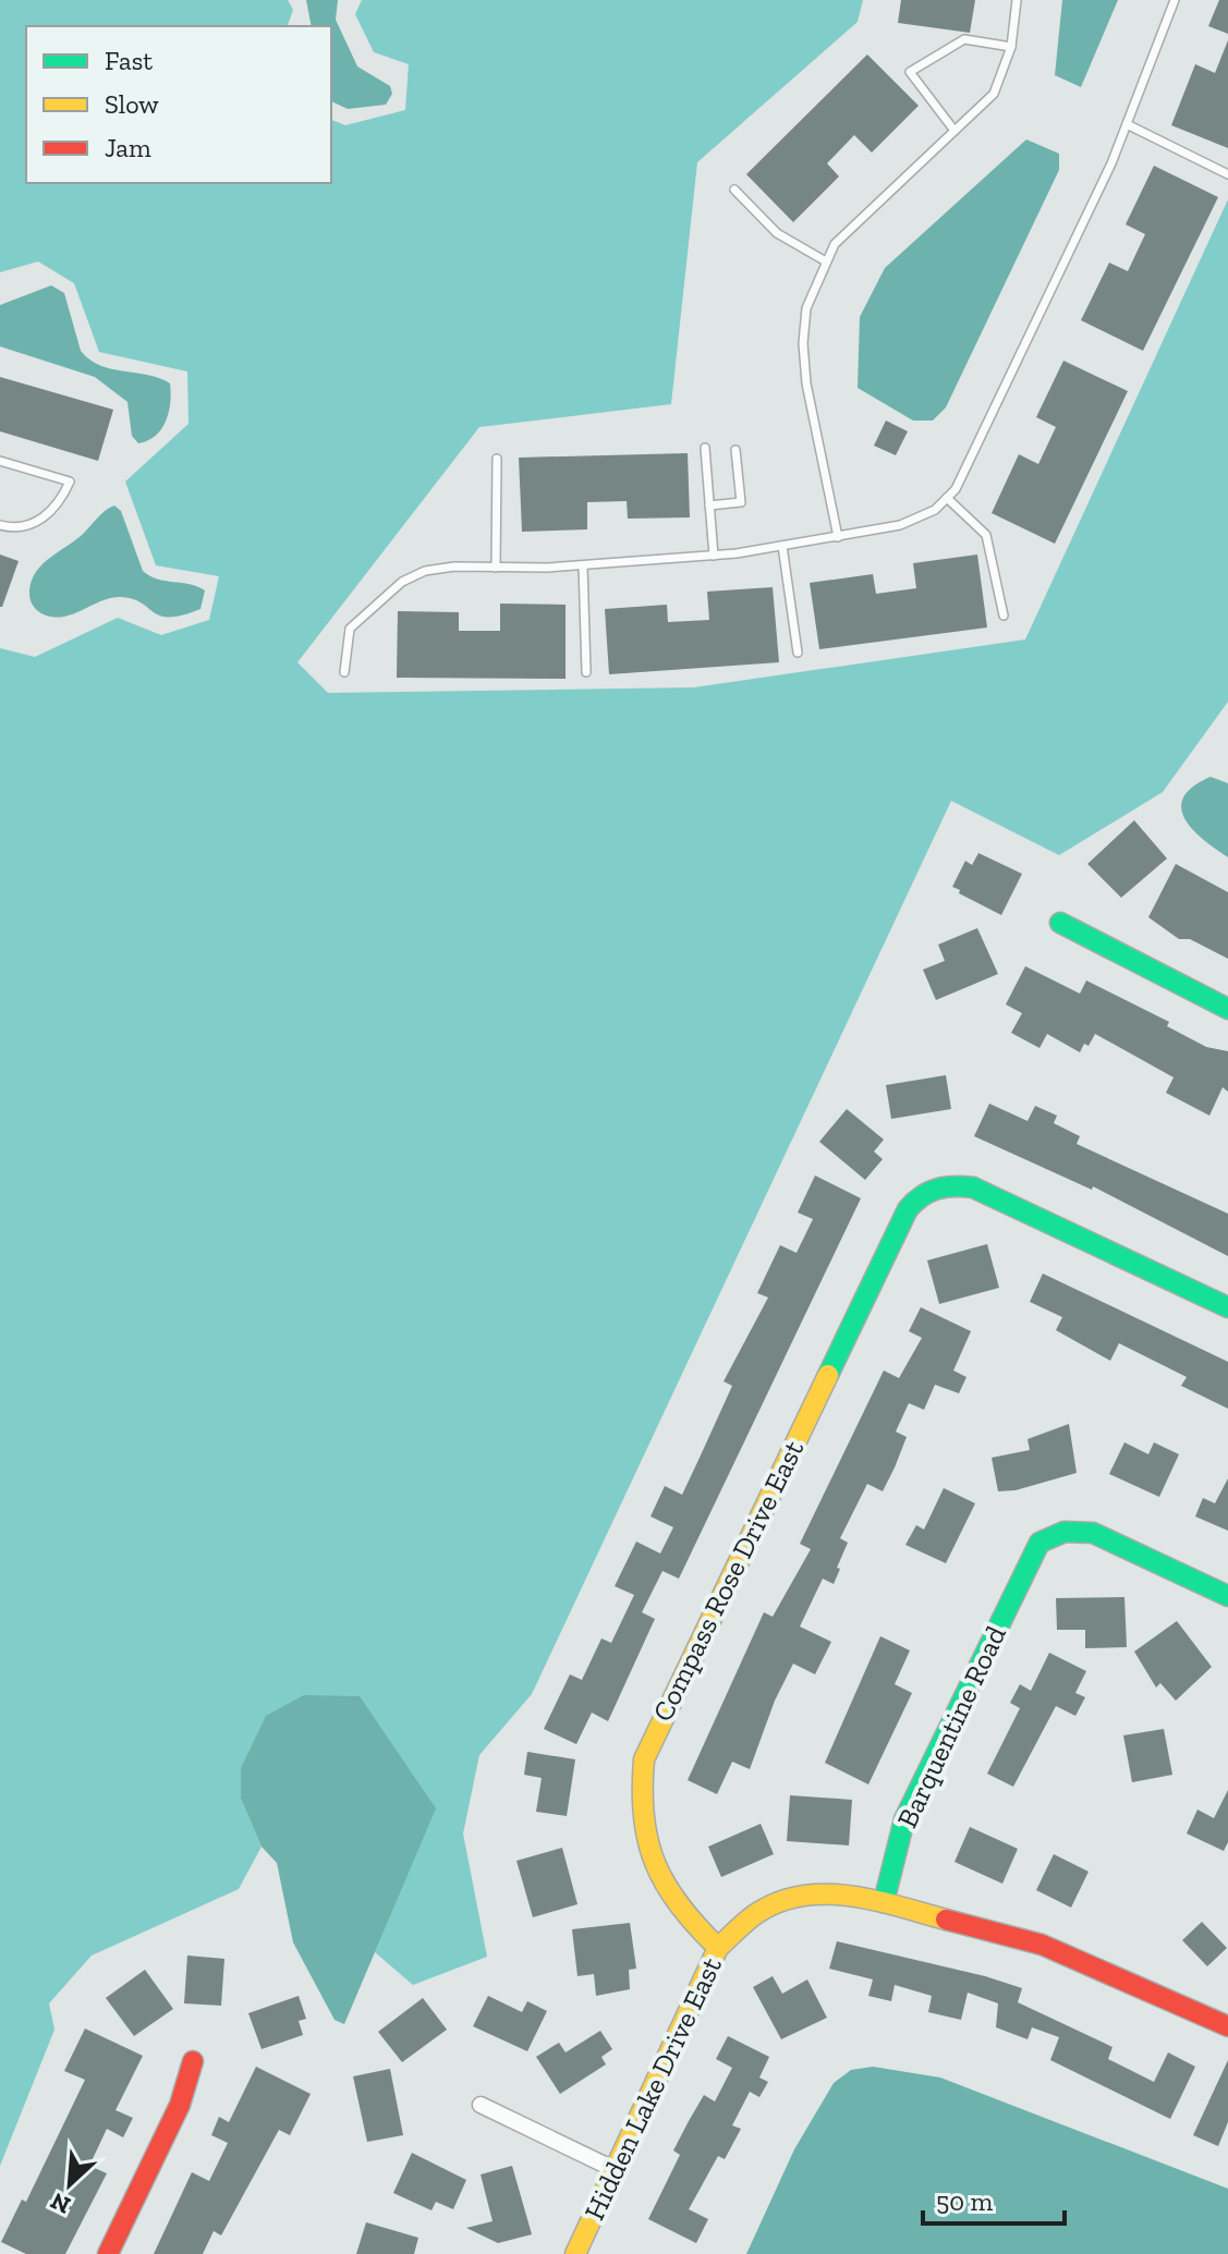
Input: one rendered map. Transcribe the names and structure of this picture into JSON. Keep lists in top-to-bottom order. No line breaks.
{"streets":{"street":["Compass Rose Drive East","Barquentine Road","Hidden Lake Drive East"]},"crossings":[["Compass Rose Drive East","Hidden Lake Drive East"],["Barquentine Road","Hidden Lake Drive East"]],"legend":["Fast","Slow","Jam"],"scale_bar":"50 m","north":"bottom left"}
